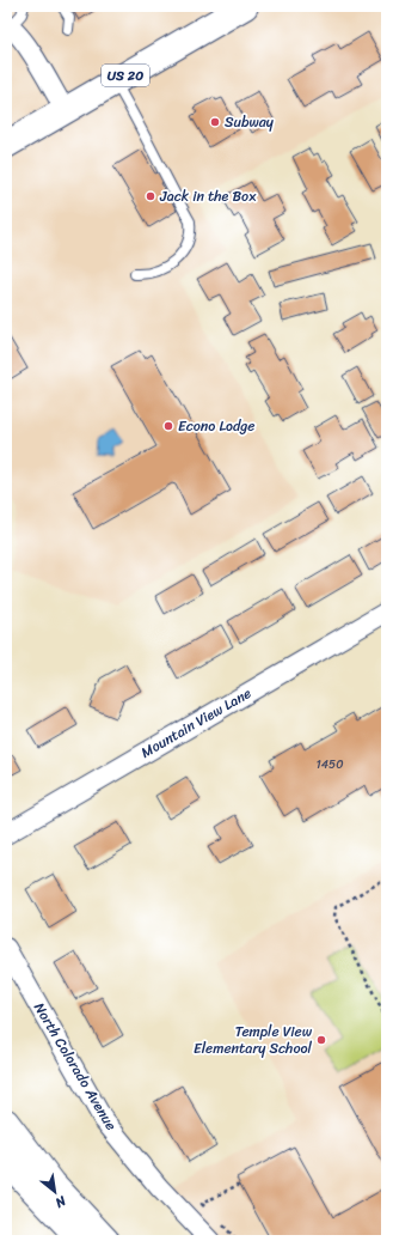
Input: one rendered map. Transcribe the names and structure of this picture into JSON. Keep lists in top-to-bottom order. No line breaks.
{"streets":{"main road":["US 20"],"street":["Mountain View Lane","North Colorado Avenue"]},"places":["Subway","Jack in the Box","Econo Lodge","Temple View Elementary School"],"house_numbers":["1450"],"north":"bottom right"}
